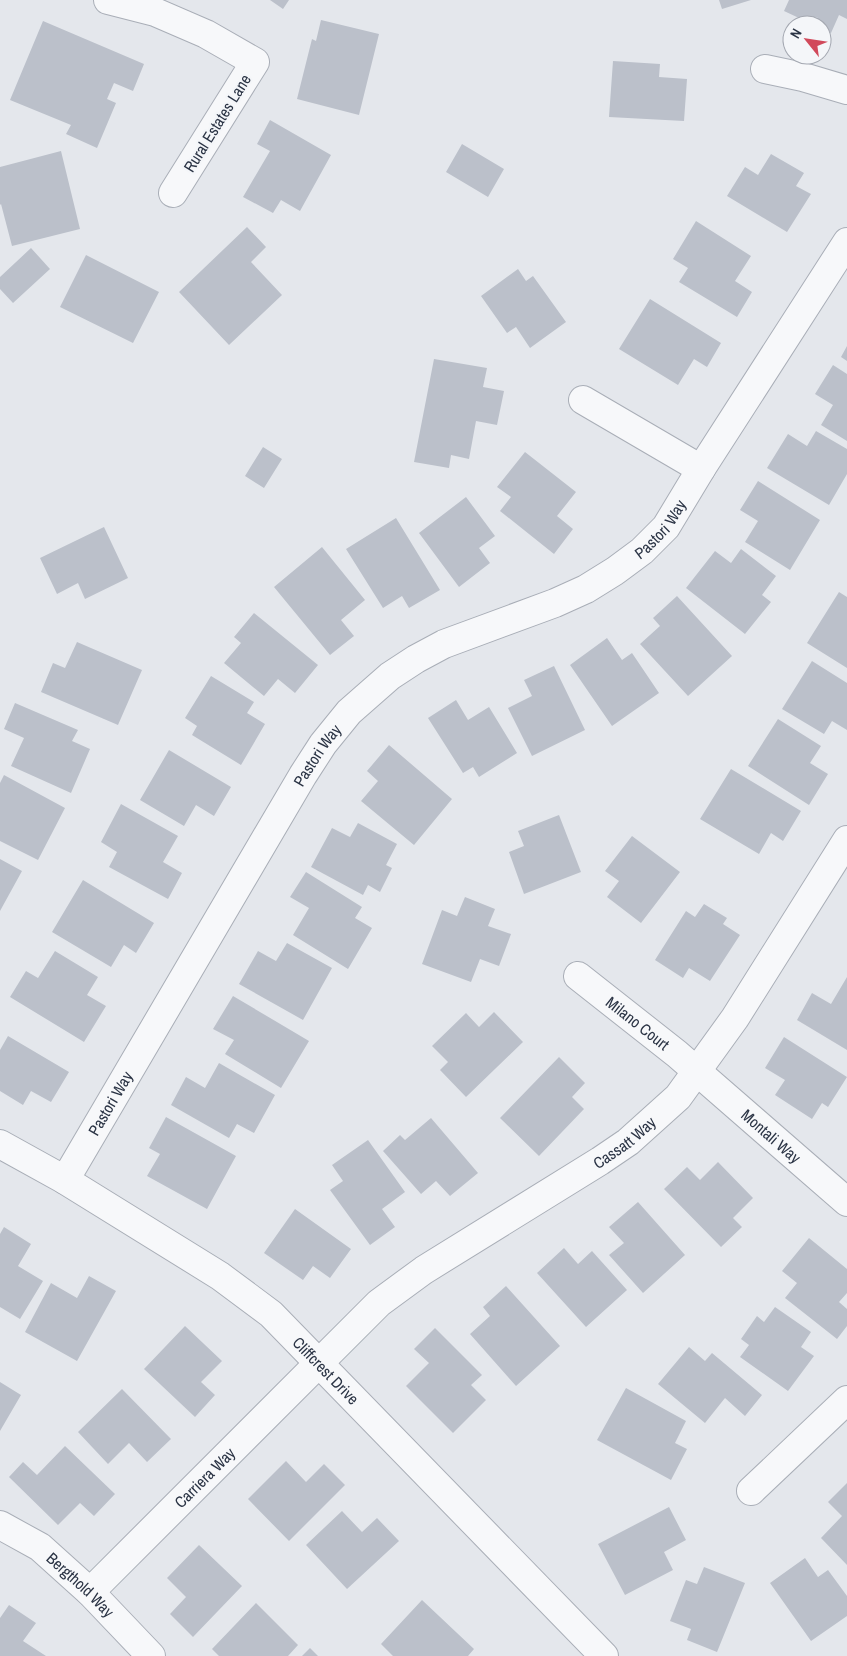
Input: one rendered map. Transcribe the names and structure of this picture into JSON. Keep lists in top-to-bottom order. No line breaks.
{"streets":{"street":["Rural Estates Lane","Pastori Way","Milano Court","Montali Way","Cassatt Way","Cliffcrest Drive","Carriera Way","Bergthold Way"]},"crossings":[["Pastori Way","Cliffcrest Drive"],["Milano Court","Montali Way"],["Milano Court","Cassatt Way"],["Montali Way","Cassatt Way"],["Cassatt Way","Cliffcrest Drive"],["Cassatt Way","Carriera Way"],["Cliffcrest Drive","Carriera Way"],["Carriera Way","Bergthold Way"]],"north":"top left"}
